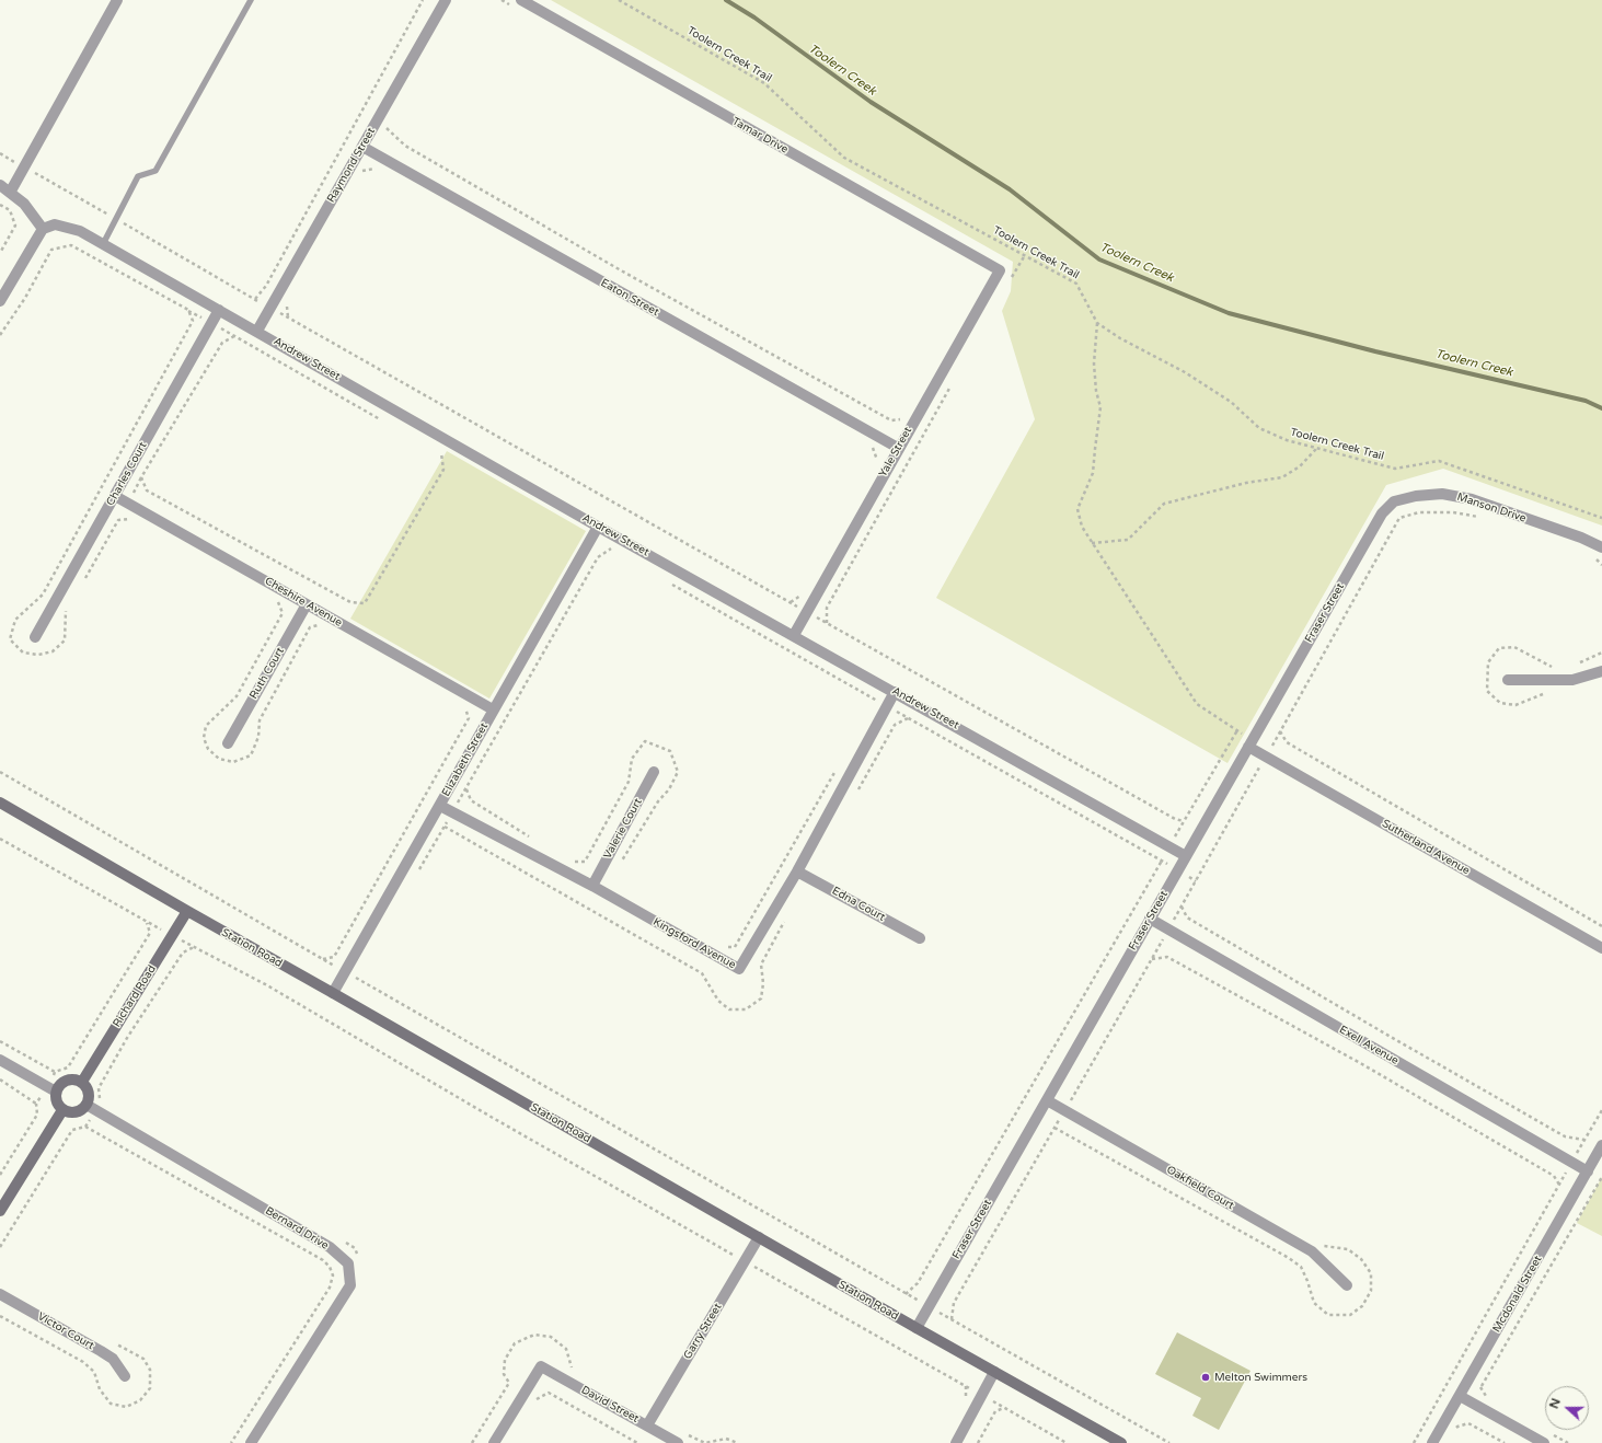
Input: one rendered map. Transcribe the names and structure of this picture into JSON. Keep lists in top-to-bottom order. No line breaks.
{"streets":{"street":["Tamar Drive","Raymond Street","Eaton Street","Andrew Street","Yale Street","Charles Court","Manson Drive","Cheshire Avenue","Fraser Street","Ruth Court","Elizabeth Street","Valerie Court","Sutherland Avenue","Edna Court","Kingsford Avenue","Station Road","Richard Road","Exell Avenue","Oakfield Court","Bernard Drive","Mcdonald Street","Victor Court","Garry Street","David Street"],"path":["Toolern Creek Trail"]},"crossings":[["Tamar Drive","Yale Street"],["Raymond Street","Eaton Street"],["Raymond Street","Andrew Street"],["Eaton Street","Yale Street"],["Andrew Street","Yale Street"],["Andrew Street","Charles Court"],["Andrew Street","Fraser Street"],["Andrew Street","Elizabeth Street"],["Andrew Street","Kingsford Avenue"],["Charles Court","Cheshire Avenue"],["Manson Drive","Fraser Street"],["Cheshire Avenue","Ruth Court"],["Cheshire Avenue","Elizabeth Street"],["Fraser Street","Sutherland Avenue"],["Fraser Street","Station Road"],["Fraser Street","Exell Avenue"],["Fraser Street","Oakfield Court"],["Elizabeth Street","Kingsford Avenue"],["Elizabeth Street","Station Road"],["Valerie Court","Kingsford Avenue"],["Edna Court","Kingsford Avenue"],["Station Road","Richard Road"],["Station Road","Garry Street"],["Richard Road","Bernard Drive"],["Exell Avenue","Mcdonald Street"],["Garry Street","David Street"]],"water":["Toolern Creek"],"places":["Melton Swimmers"],"north":"left"}
